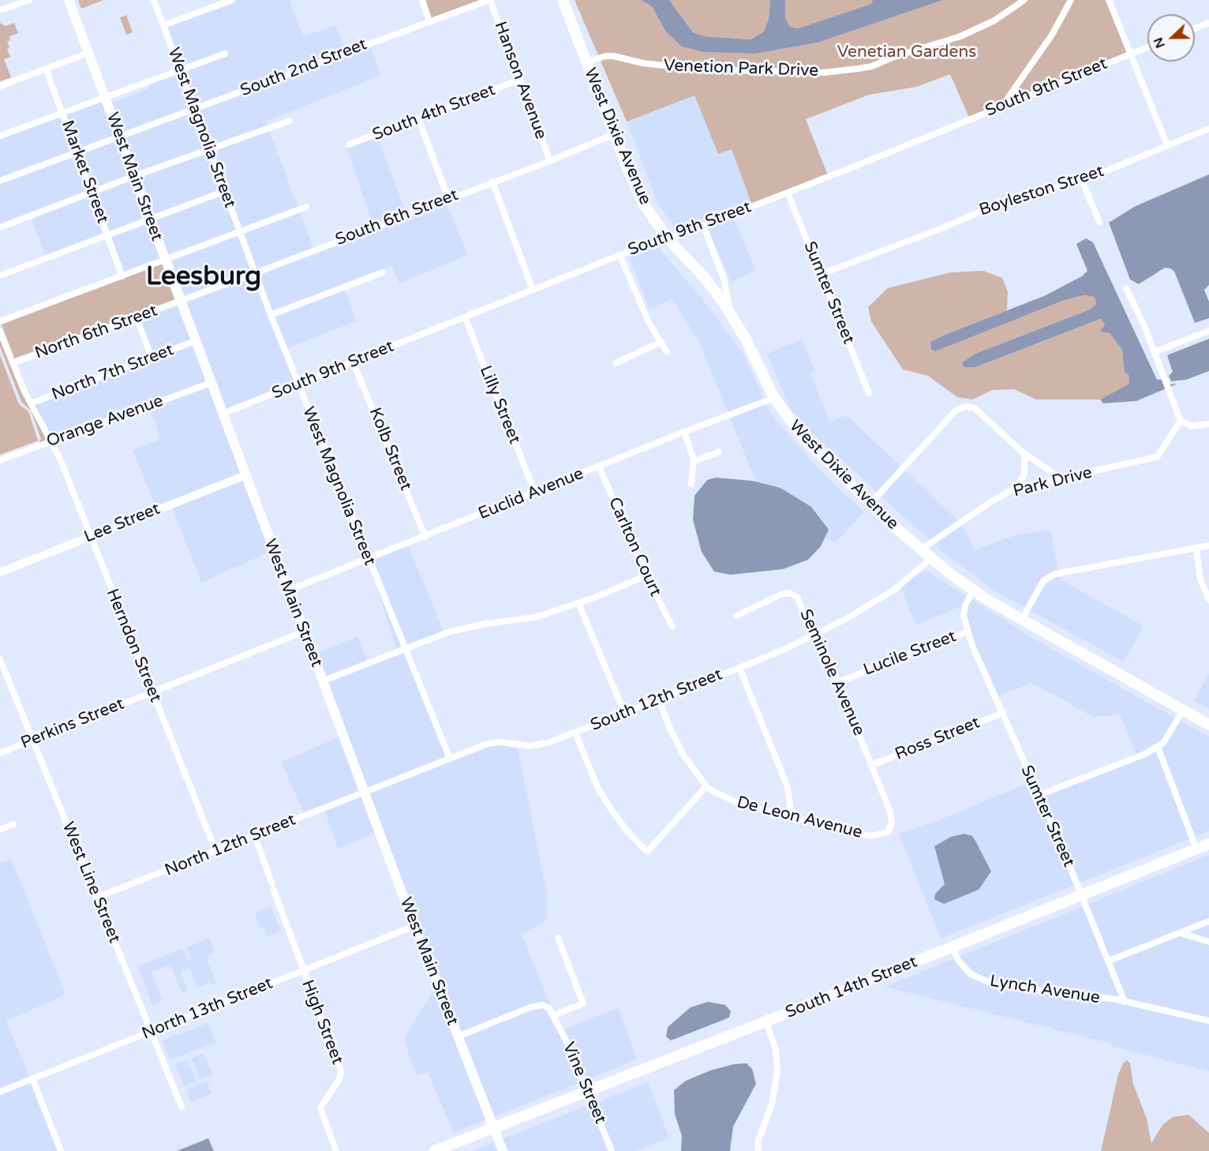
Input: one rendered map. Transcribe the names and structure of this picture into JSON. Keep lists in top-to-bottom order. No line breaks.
{"streets":{"main road":["West Dixie Avenue","West Main Street","South 14th Street"],"street":["South 2nd Street","Venetion Park Drive","Hanson Avenue","South 9th Street","South 4th Street","West Magnolia Street","Market Street","Boyleston Street","South 6th Street","Sumter Street","North 6th Street","North 7th Street","Lilly Street","Orange Avenue","Kolb Street","Park Drive","Euclid Avenue","Lee Street","Carlton Court","Herndon Street","Lucile Street","Seminole Avenue","South 12th Street","Perkins Street","Ross Street","De Leon Avenue","North 12th Street","West Line Street","Lynch Avenue","North 13th Street","High Street","Vine Street"]},"crossings":[["South 2nd Street","Hanson Avenue"],["South 2nd Street","West Magnolia Street"],["South 2nd Street","Market Street"],["South 2nd Street","West Main Street"],["Venetion Park Drive","West Dixie Avenue"],["Hanson Avenue","South 4th Street"],["Hanson Avenue","South 6th Street"],["South 9th Street","West Magnolia Street"],["South 9th Street","West Dixie Avenue"],["South 9th Street","West Main Street"],["South 9th Street","Sumter Street"],["South 9th Street","Lilly Street"],["South 9th Street","Kolb Street"],["West Magnolia Street","South 6th Street"],["West Magnolia Street","Euclid Avenue"],["West Magnolia Street","South 12th Street"],["West Dixie Avenue","South 6th Street"],["West Dixie Avenue","Park Drive"],["West Dixie Avenue","Euclid Avenue"],["West Dixie Avenue","Lucile Street"],["West Dixie Avenue","South 12th Street"],["West Main Street","South 6th Street"],["West Main Street","North 6th Street"],["West Main Street","North 7th Street"],["West Main Street","Orange Avenue"],["West Main Street","Euclid Avenue"],["West Main Street","Lee Street"],["West Main Street","South 12th Street"],["West Main Street","Perkins Street"],["West Main Street","North 12th Street"],["West Main Street","South 14th Street"],["West Main Street","North 13th Street"],["Boyleston Street","Sumter Street"],["South 6th Street","North 6th Street"],["Sumter Street","Lucile Street"],["Sumter Street","Ross Street"],["Sumter Street","South 14th Street"],["Sumter Street","Lynch Avenue"],["North 6th Street","Herndon Street"],["North 7th Street","Herndon Street"],["Lilly Street","Euclid Avenue"],["Orange Avenue","Herndon Street"],["Kolb Street","Euclid Avenue"],["Euclid Avenue","Carlton Court"],["Lee Street","Herndon Street"],["Herndon Street","Perkins Street"],["Herndon Street","North 12th Street"],["Lucile Street","Seminole Avenue"],["Seminole Avenue","South 12th Street"],["Seminole Avenue","Ross Street"],["Seminole Avenue","De Leon Avenue"],["South 12th Street","De Leon Avenue"],["South 12th Street","North 12th Street"],["Perkins Street","West Line Street"],["North 12th Street","West Line Street"],["North 12th Street","High Street"],["West Line Street","North 13th Street"],["South 14th Street","Lynch Avenue"],["South 14th Street","Vine Street"],["North 13th Street","High Street"]],"districts":["Leesburg"],"parks":["Venetian Gardens"],"north":"left"}
